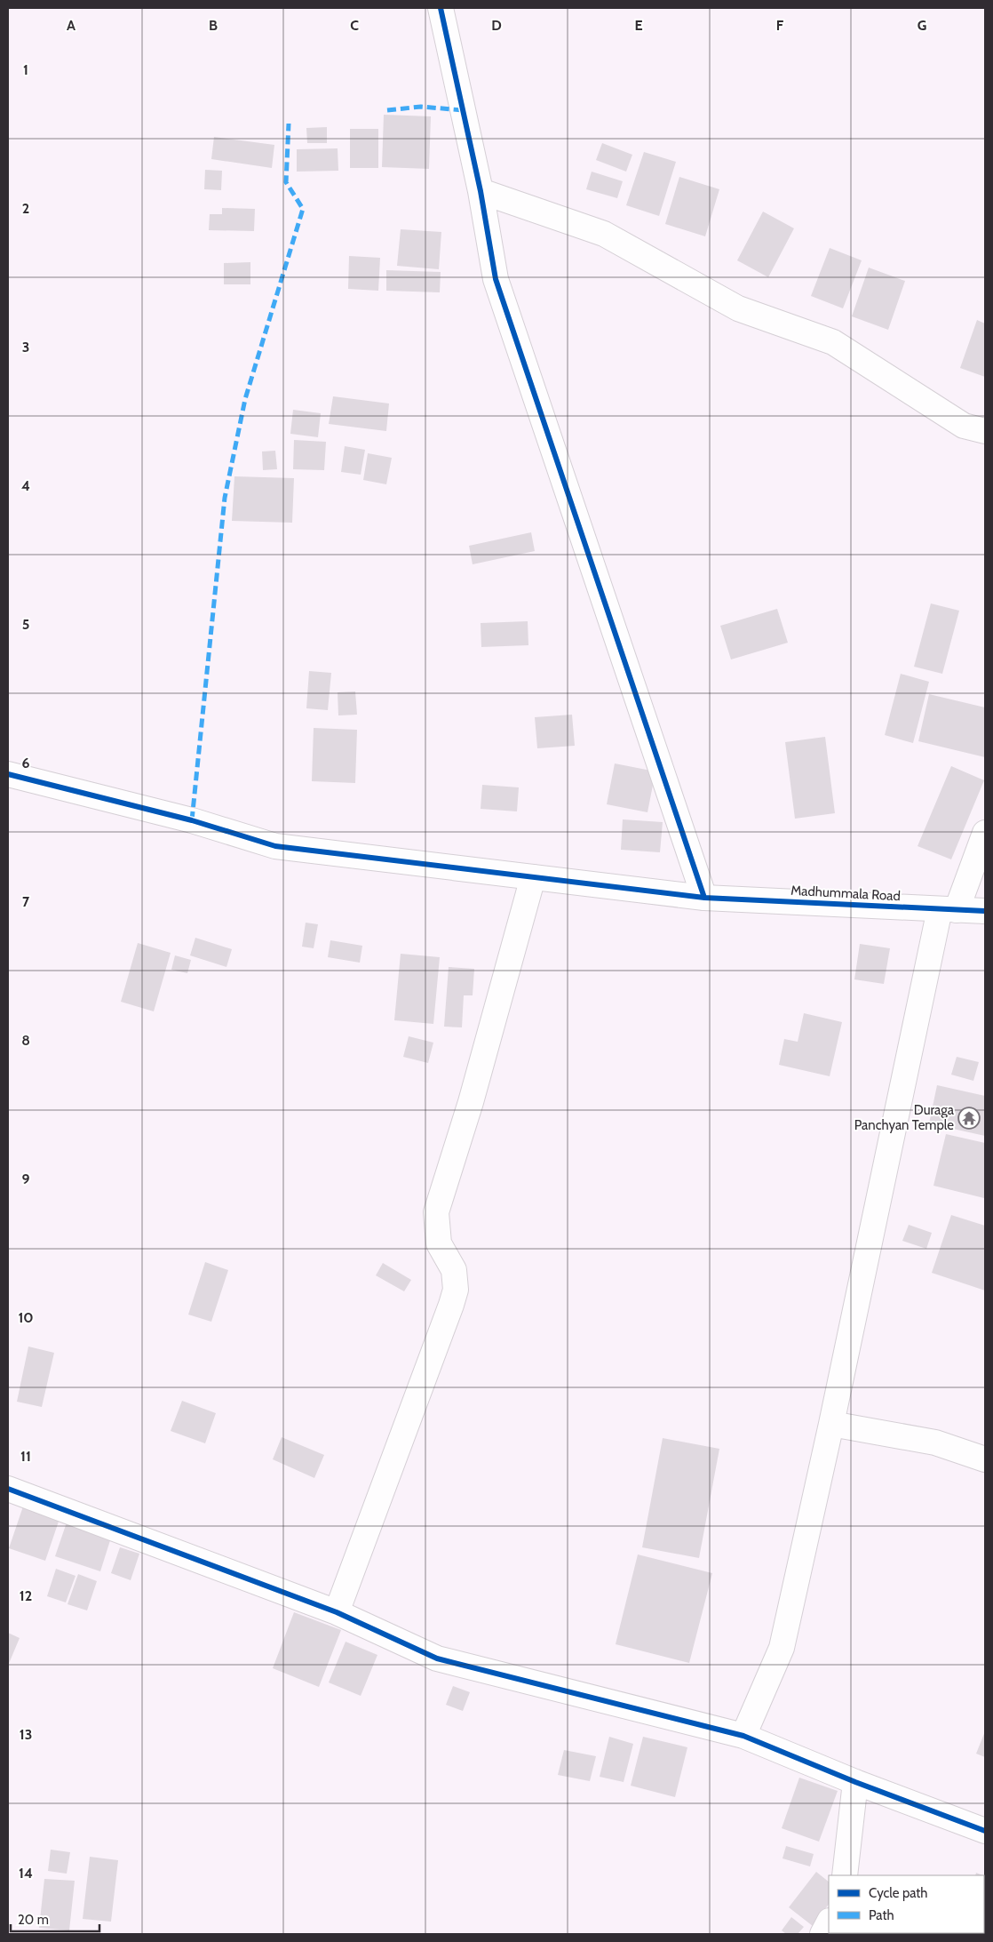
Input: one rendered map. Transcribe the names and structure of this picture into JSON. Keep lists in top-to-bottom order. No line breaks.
{"streets":{"street":["Madhummala Road"]},"places":{"temple":["Duraga Panchyan Temple"]},"legend":["Cycle path","Path"],"scale_bar":"20 m","grid":{"columns":["A","B","C","D","E","F","G"],"rows":["1","2","3","4","5","6","7","8","9","10","11","12","13","14"]}}
